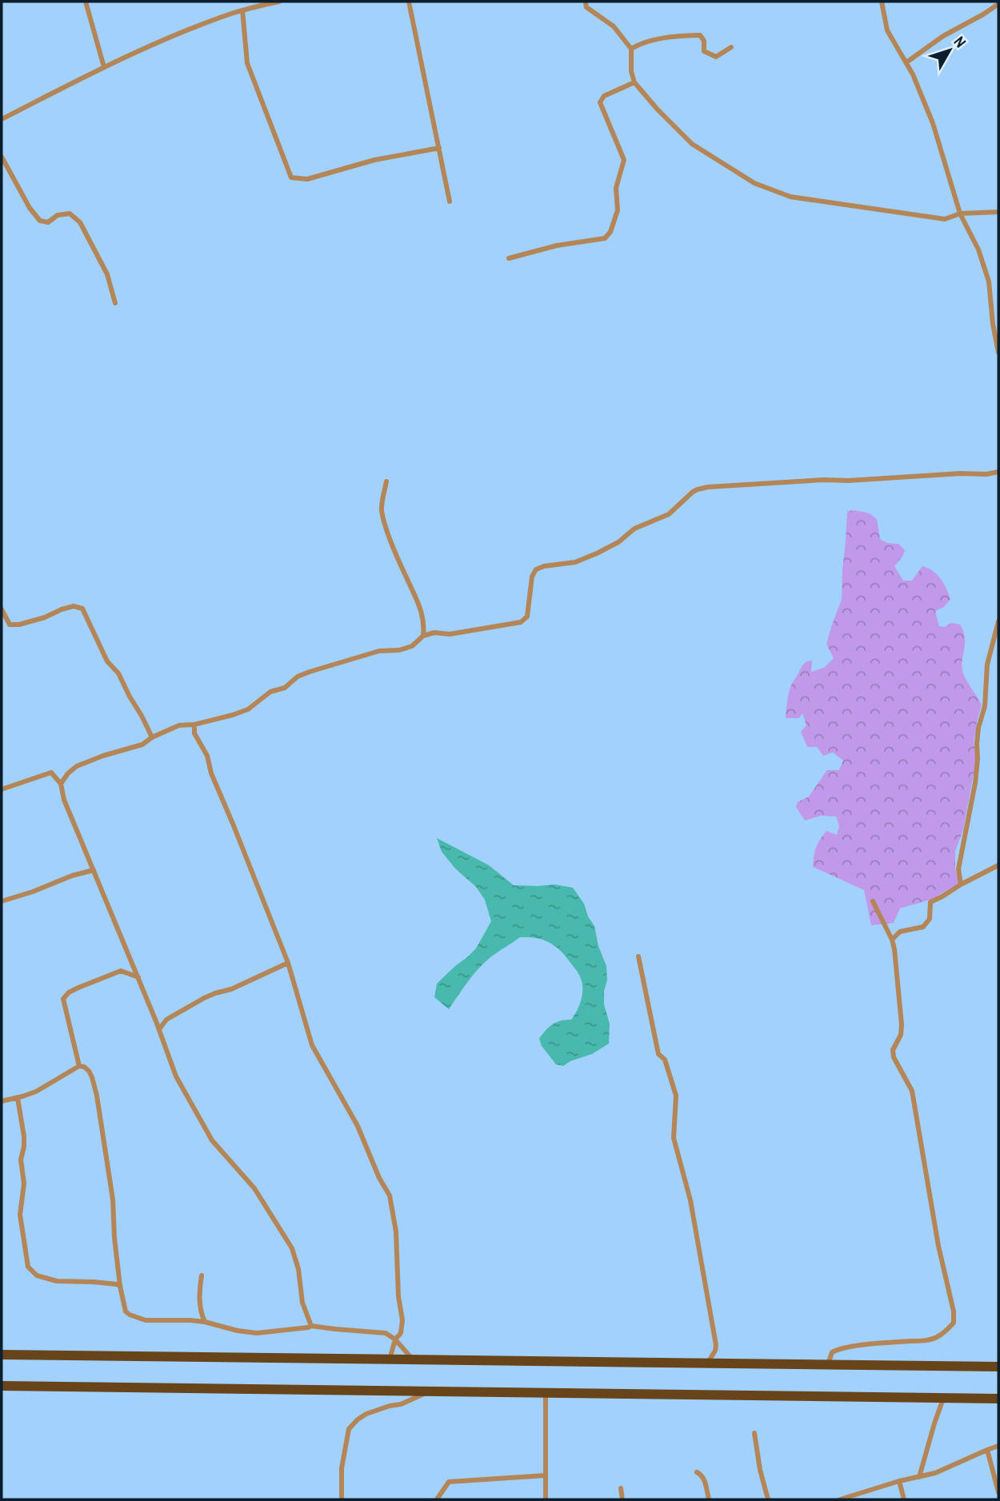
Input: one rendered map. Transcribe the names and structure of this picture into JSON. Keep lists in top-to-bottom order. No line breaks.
{"north":"top right"}
